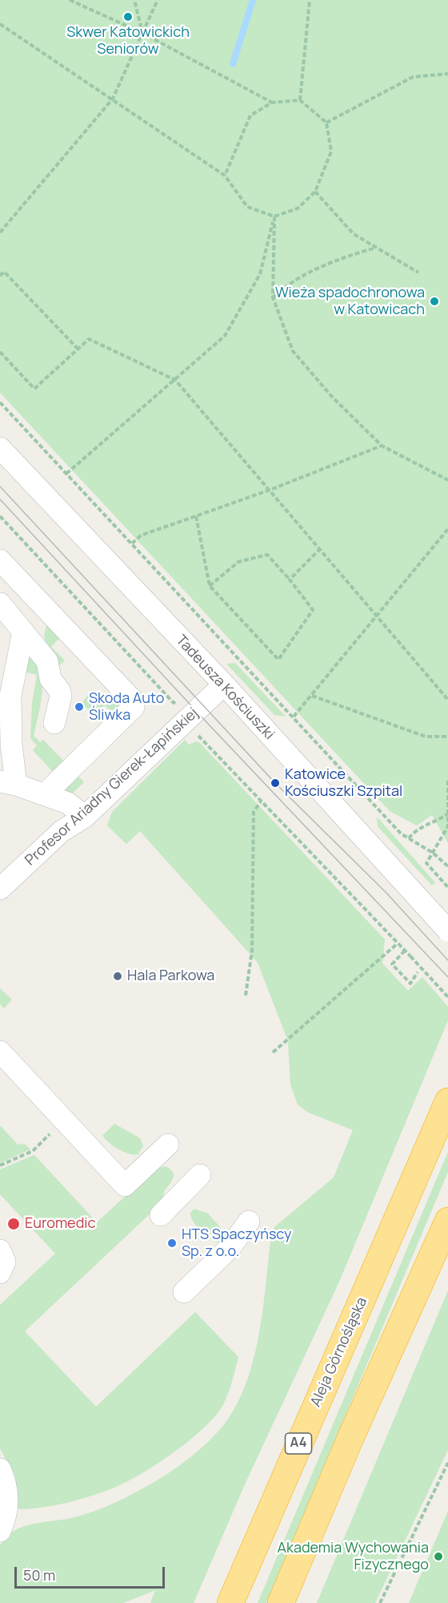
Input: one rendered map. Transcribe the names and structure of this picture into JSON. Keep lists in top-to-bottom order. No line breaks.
{"streets":{"highway":["Aleja Górnośląska","A4"],"street":["Tadeusza Kościuszki","Profesor Ariadny Gierek-Łapińskiej"]},"crossings":[["Tadeusza Kościuszki","Profesor Ariadny Gierek-Łapińskiej"]],"places":["Skwer Katowickich Seniorów","Wieża spadochronowa w Katowicach","Skoda Auto Śliwka","Katowice Kościuszki Szpital","Hala Parkowa","Euromedic","HTS Spaczyńscy Sp. z o.o.","Akademia Wychowania Fizycznego"],"scale_bar":"50 m"}
